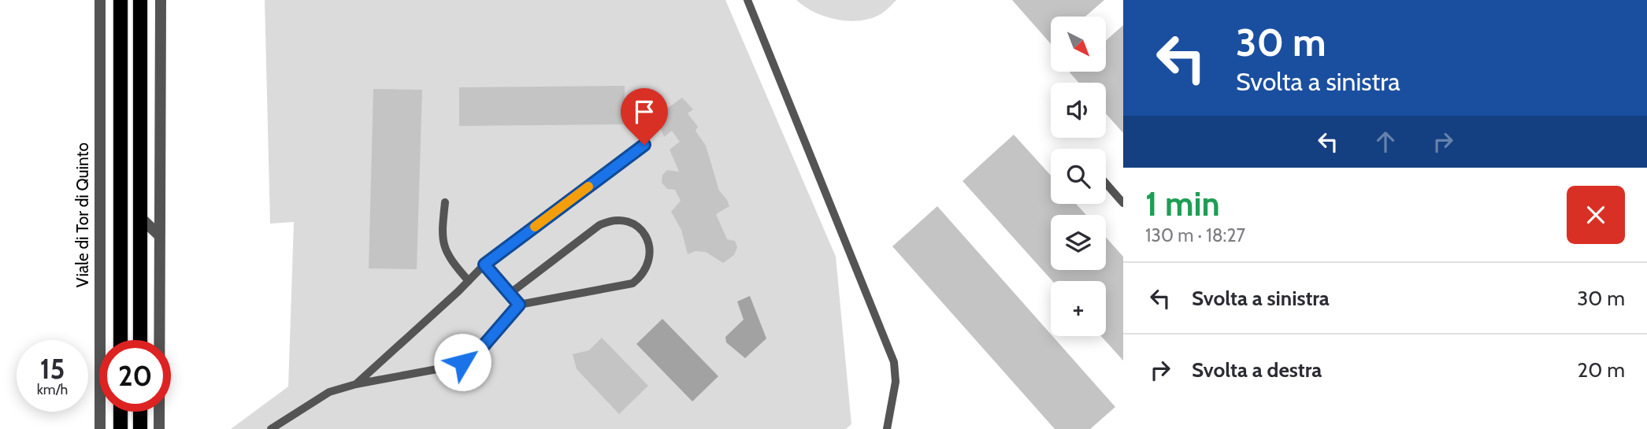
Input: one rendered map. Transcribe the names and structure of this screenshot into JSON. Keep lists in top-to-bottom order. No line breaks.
{"streets":{"street":["Viale di Tor di Quinto"]},"north":"bottom right","page":{"turn":["30 m","Svolta a sinistra"],"map_buttons":"+","heading":["1 min","130 m · 18:27"],"list":[{"name":"Svolta a sinistra","value":"30 m"},{"name":"Svolta a destra","value":"20 m"}],"speed":"15 km/h","limit":"20"}}
